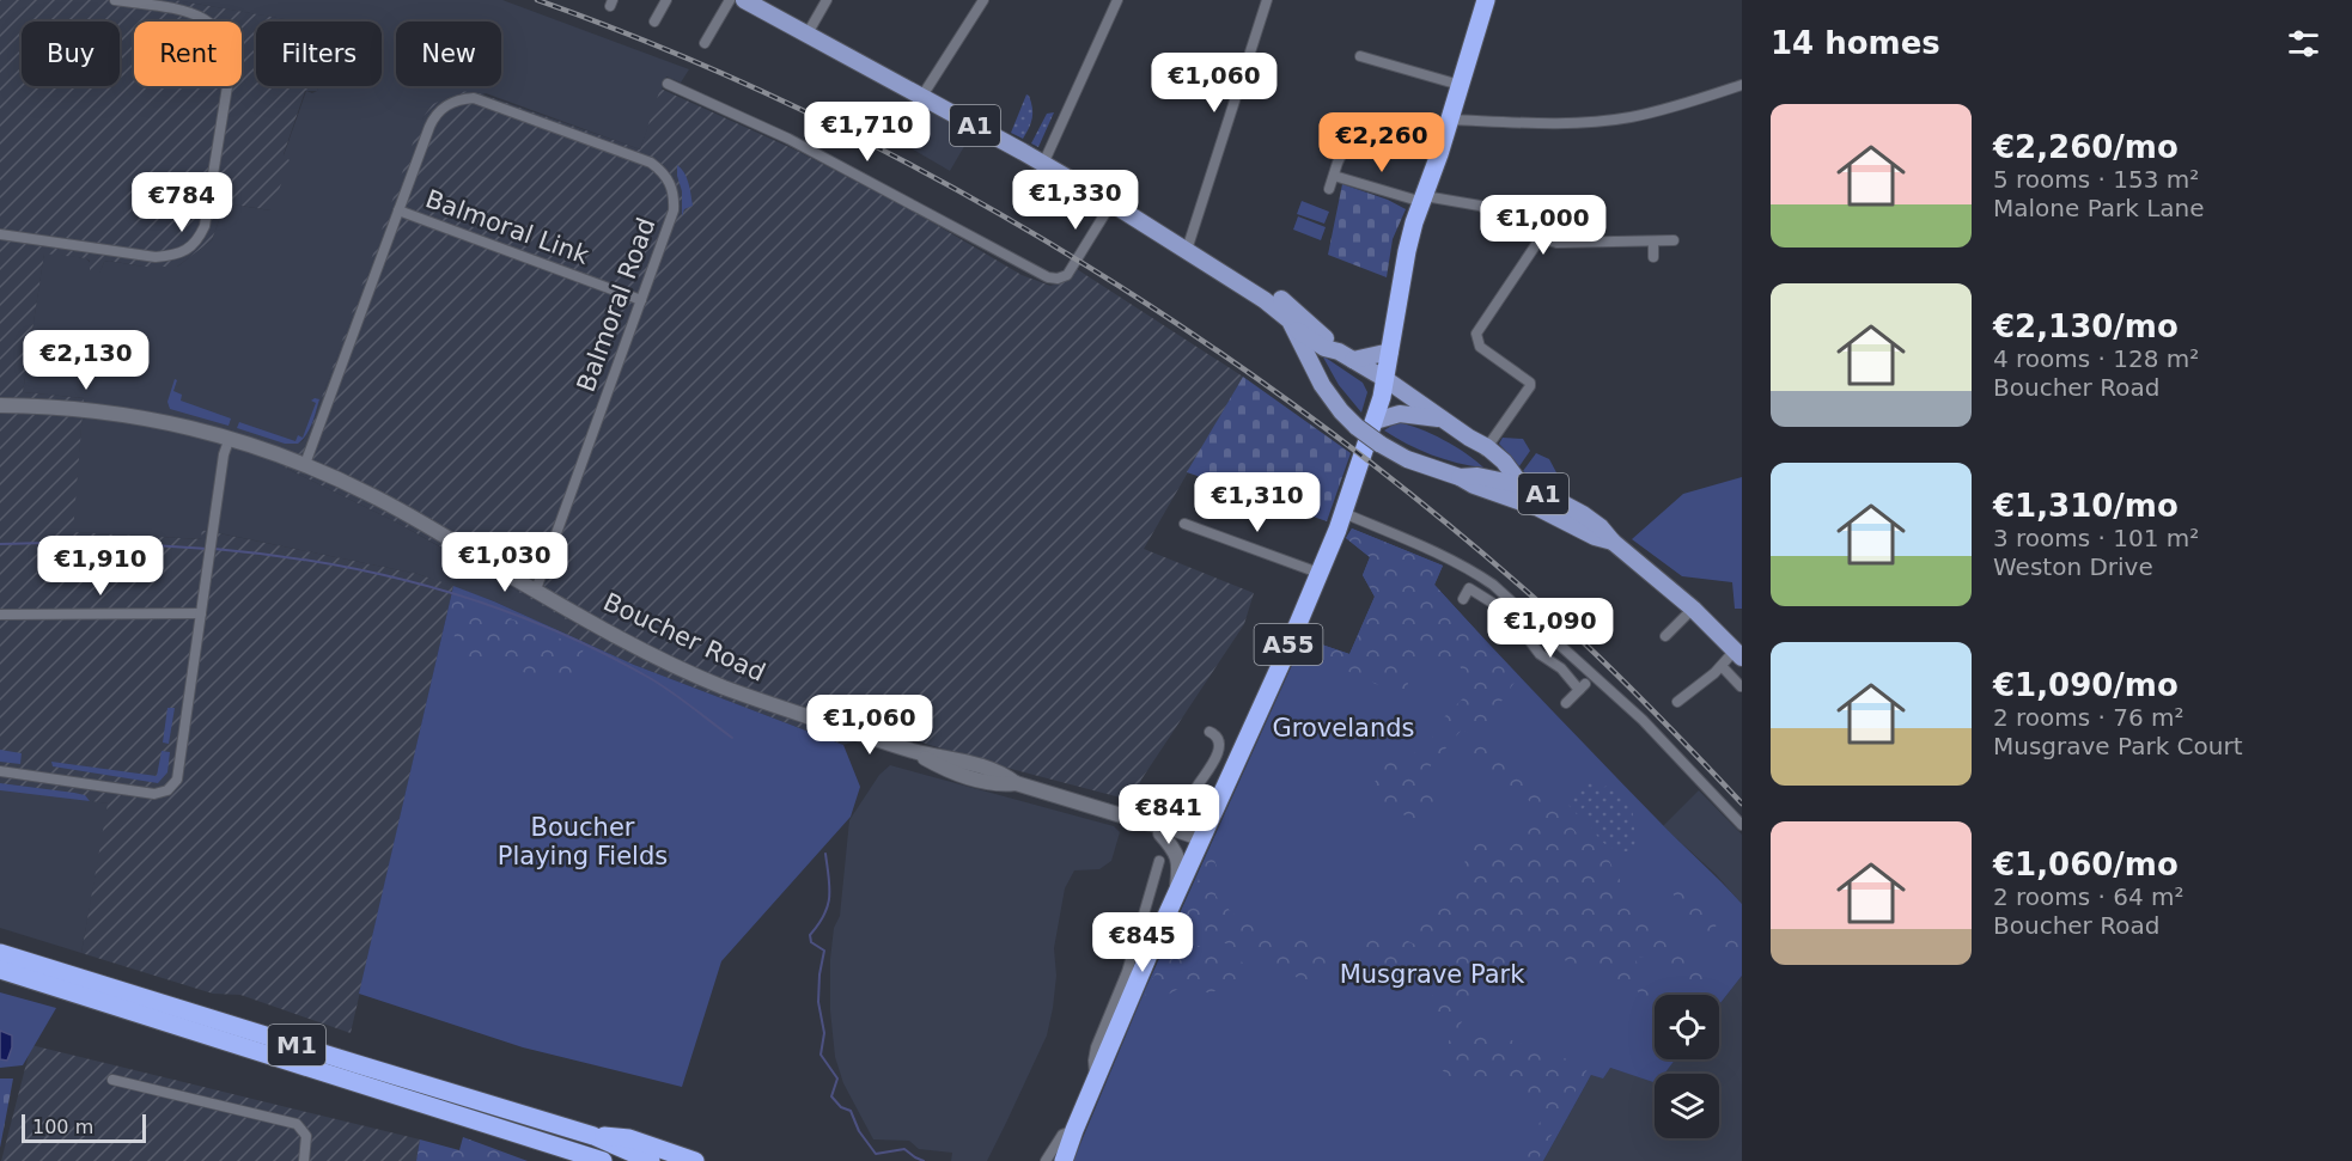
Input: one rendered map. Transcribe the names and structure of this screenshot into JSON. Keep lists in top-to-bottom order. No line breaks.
{"streets":{"highway":["A55","M1"],"main road":["A1"],"street":["Balmoral Link","Balmoral Road","Boucher Road"]},"crossings":[["A1","A55"],["Balmoral Link","Balmoral Road"],["Balmoral Road","Boucher Road"],["Boucher Road","A55"]],"parks":["Grovelands","Boucher Playing Fields","Musgrave Park"],"scale_bar":"100 m","page":{"heading":"14 homes","chip":["Buy","Rent","Filters","New"],"price":["€1,060","€1,710","€2,260","€1,330","€784","€1,000","€2,130","€1,310","€1,030","€1,910","€1,090","€1,060","€841","€845"],"list":[{"name":"€2,260/mo","note":"5 rooms · 153 m² · Malone Park Lane"},{"name":"€2,130/mo","note":"4 rooms · 128 m² · Boucher Road"},{"name":"€1,310/mo","note":"3 rooms · 101 m² · Weston Drive"},{"name":"€1,090/mo","note":"2 rooms · 76 m² · Musgrave Park Court"},{"name":"€1,060/mo","note":"2 rooms · 64 m² · Boucher Road"}],"scale":"100 m"}}
